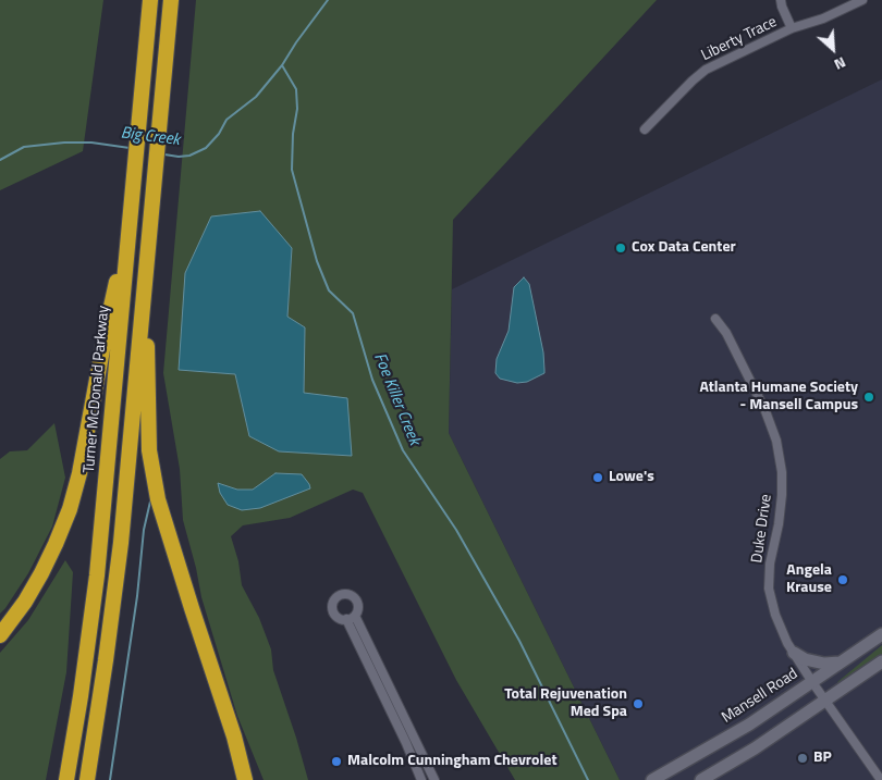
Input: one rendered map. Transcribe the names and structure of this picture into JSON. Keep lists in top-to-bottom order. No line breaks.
{"streets":{"highway":["Turner McDonald Parkway"],"main road":["Mansell Road"],"street":["Liberty Trace","Duke Drive"]},"crossings":[["Duke Drive","Mansell Road"]],"water":["Big Creek","Foe Killer Creek"],"places":["Cox Data Center","Atlanta Humane Society - Mansell Campus","Lowe's","Angela Krause","Total Rejuvenation Med Spa","BP","Malcolm Cunningham Chevrolet"],"north":"bottom right"}
